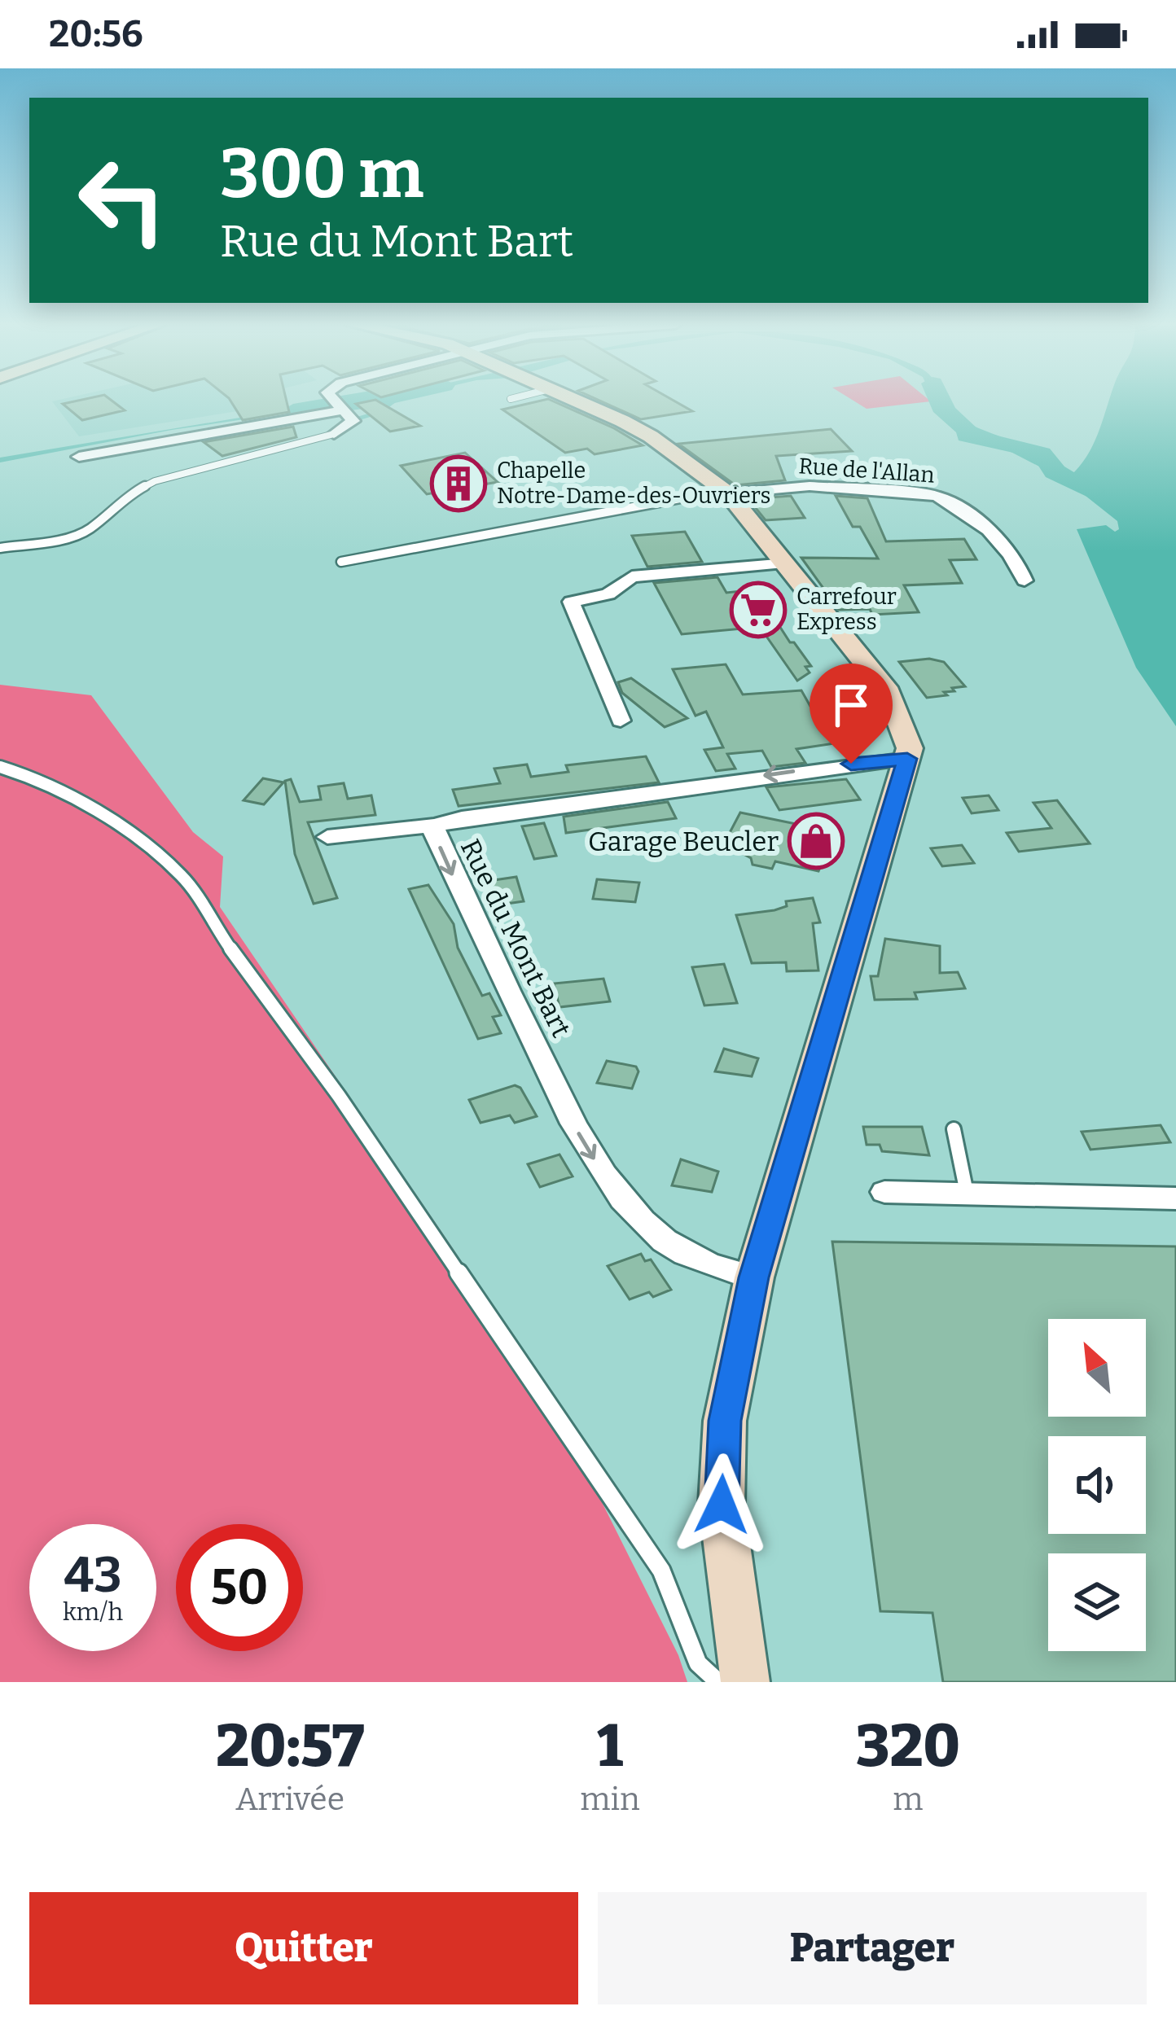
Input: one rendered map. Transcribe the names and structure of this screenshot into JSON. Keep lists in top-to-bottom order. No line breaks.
{"streets":{"street":["Rue de l'Allan","Rue du Mont Bart"]},"places":{"building":["Chapelle Notre-Dame-des-Ouvriers"],"supermarket":["Carrefour Express"],"shop":["Garage Beucler"]},"north":"top left","page":{"status":"20:56","turn":["300 m","Rue du Mont Bart"],"speed":"43 km/h","limit":"50","eta":["20:57","Arrivée","1","min","320","m"],"buttons":["Quitter","Partager"]}}
